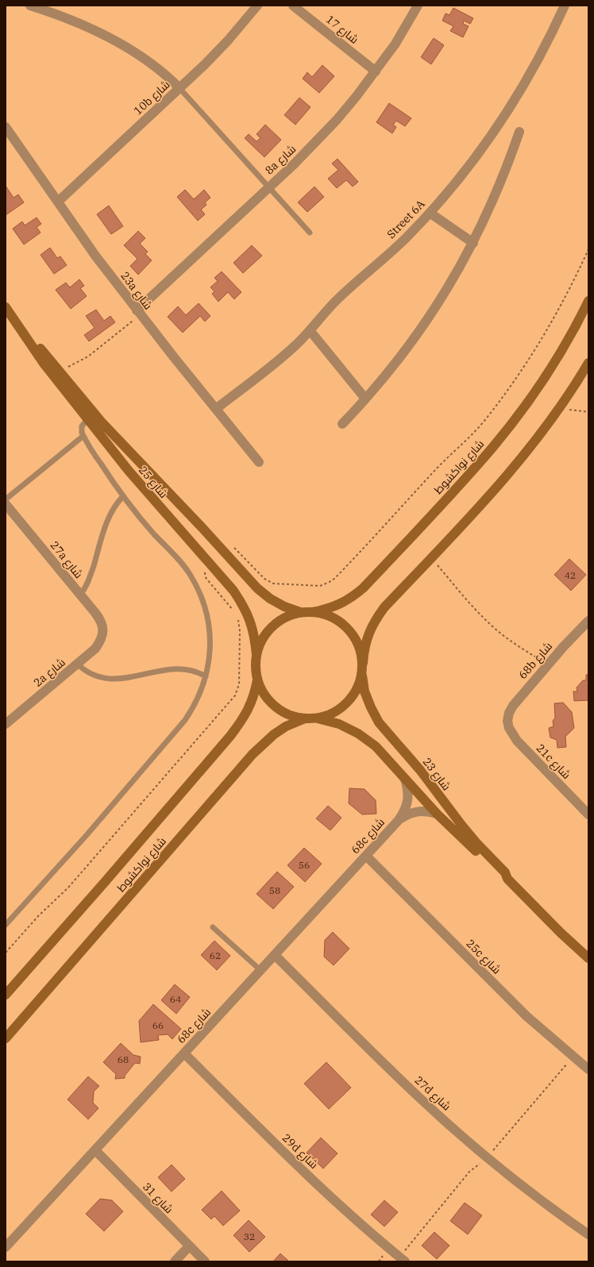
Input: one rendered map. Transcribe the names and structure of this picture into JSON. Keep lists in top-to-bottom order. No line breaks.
{"streets":{"street":["شارع 17","10b شارع","8a شارع","Street 6A","23a شارع","شارع نواكشوط","شارع 25","27a شارع","68b شارع","2a شارع","21c شارع","شارع 23","68c شارع","25c شارع","27d شارع","29d شارع","شارع 31"]},"crossings":[["شارع 17","8a شارع"],["10b شارع","23a شارع"],["8a شارع","23a شارع"],["Street 6A","23a شارع"],["شارع نواكشوط","شارع 25"],["شارع نواكشوط","شارع 23"],["شارع 25","شارع 23"],["27a شارع","2a شارع"],["68b شارع","21c شارع"],["شارع 23","68c شارع"],["68c شارع","25c شارع"],["68c شارع","27d شارع"],["68c شارع","29d شارع"],["68c شارع","شارع 31"]],"house_numbers":["42","56","58","62","64","66","68","32"]}
